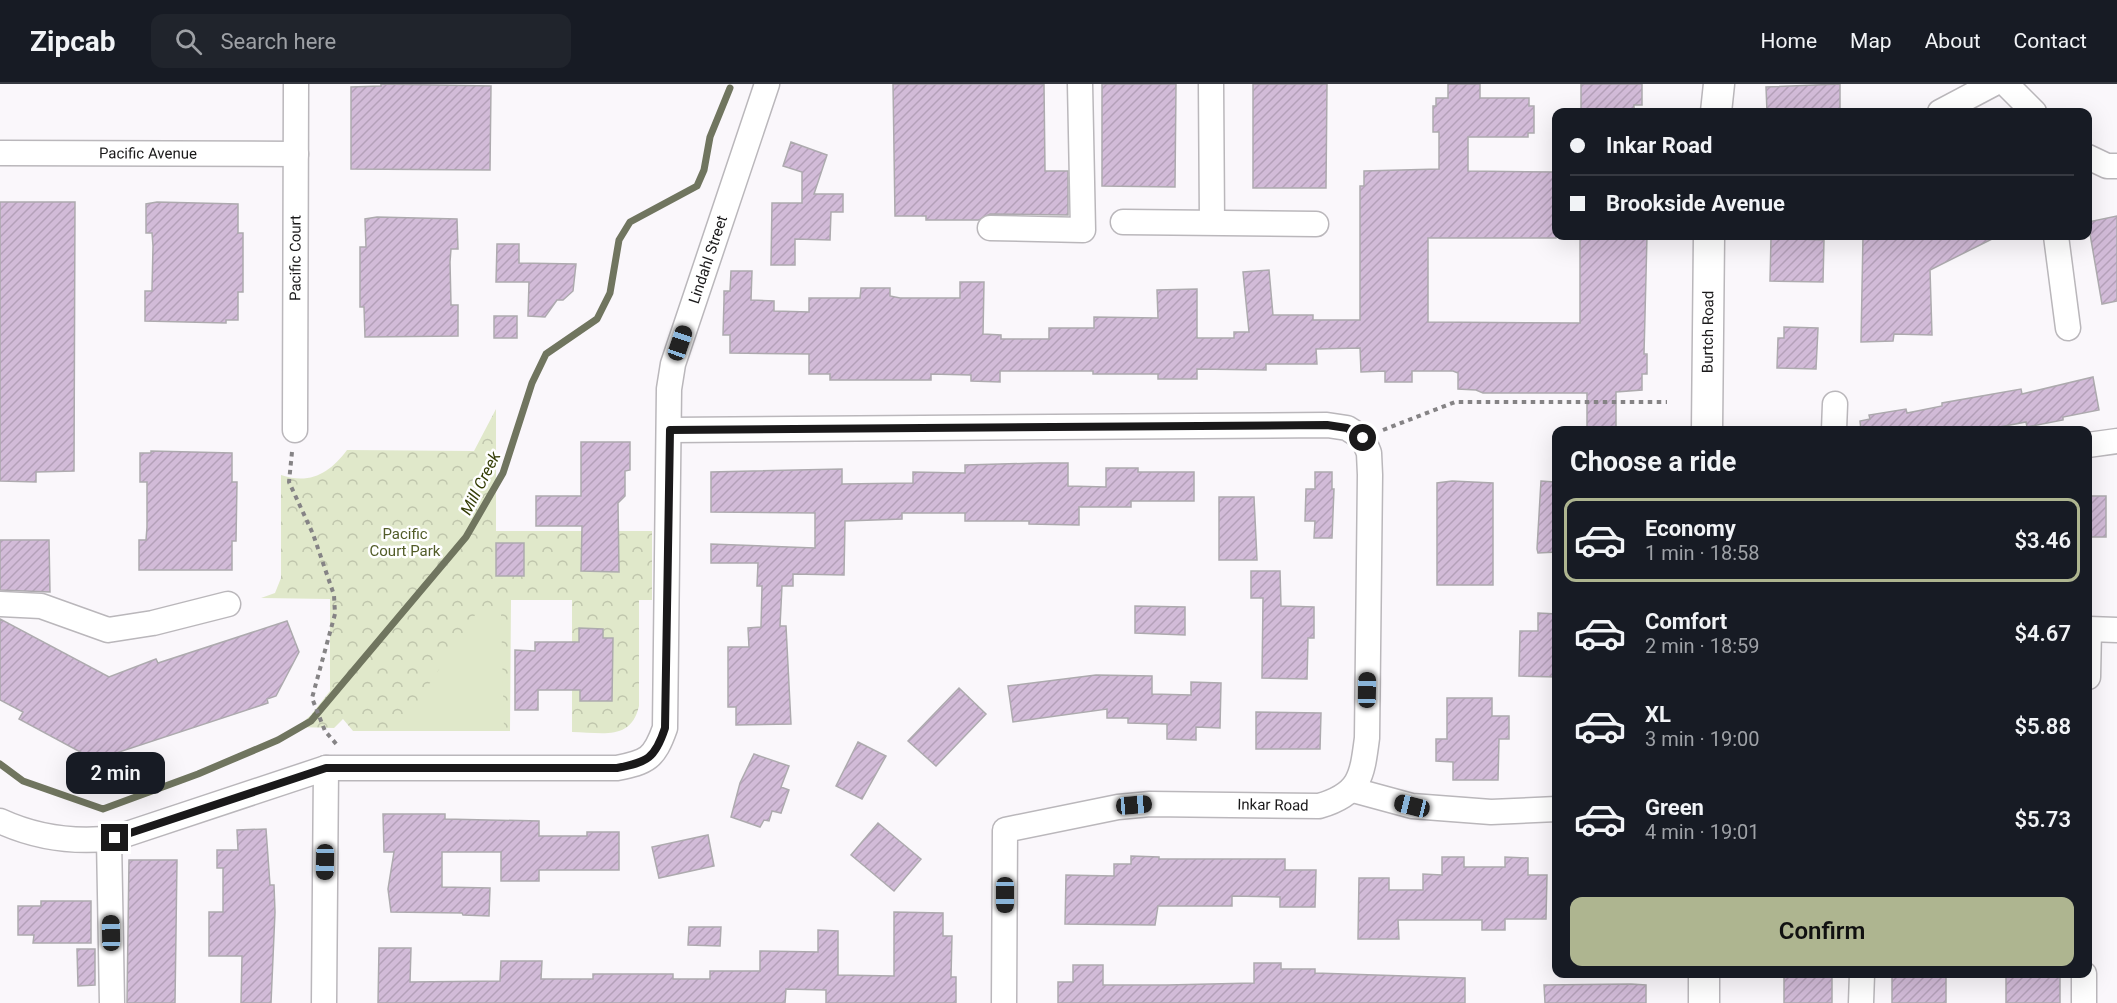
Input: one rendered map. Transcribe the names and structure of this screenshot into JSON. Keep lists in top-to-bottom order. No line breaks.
{"streets":{"main road":["Burtch Road"],"street":["Pacific Avenue","Pacific Court","Lindahl Street","Inkar Road"]},"crossings":[["Pacific Avenue","Pacific Court"]],"water":["Mill Creek"],"parks":["Pacific Court Park"],"page":{"header":"Zipcab","search":"Search here","nav":["Home","Map","About","Contact"],"banner":["Inkar Road","Brookside Avenue"],"heading":"Choose a ride","list":[{"name":"Economy","note":"1 min · 18:58","value":"$3.46"},{"name":"Comfort","note":"2 min · 18:59","value":"$4.67"},{"name":"XL","note":"3 min · 19:00","value":"$5.88"},{"name":"Green","note":"4 min · 19:01","value":"$5.73"}],"bubble":"2 min","buttons":"Confirm"}}
